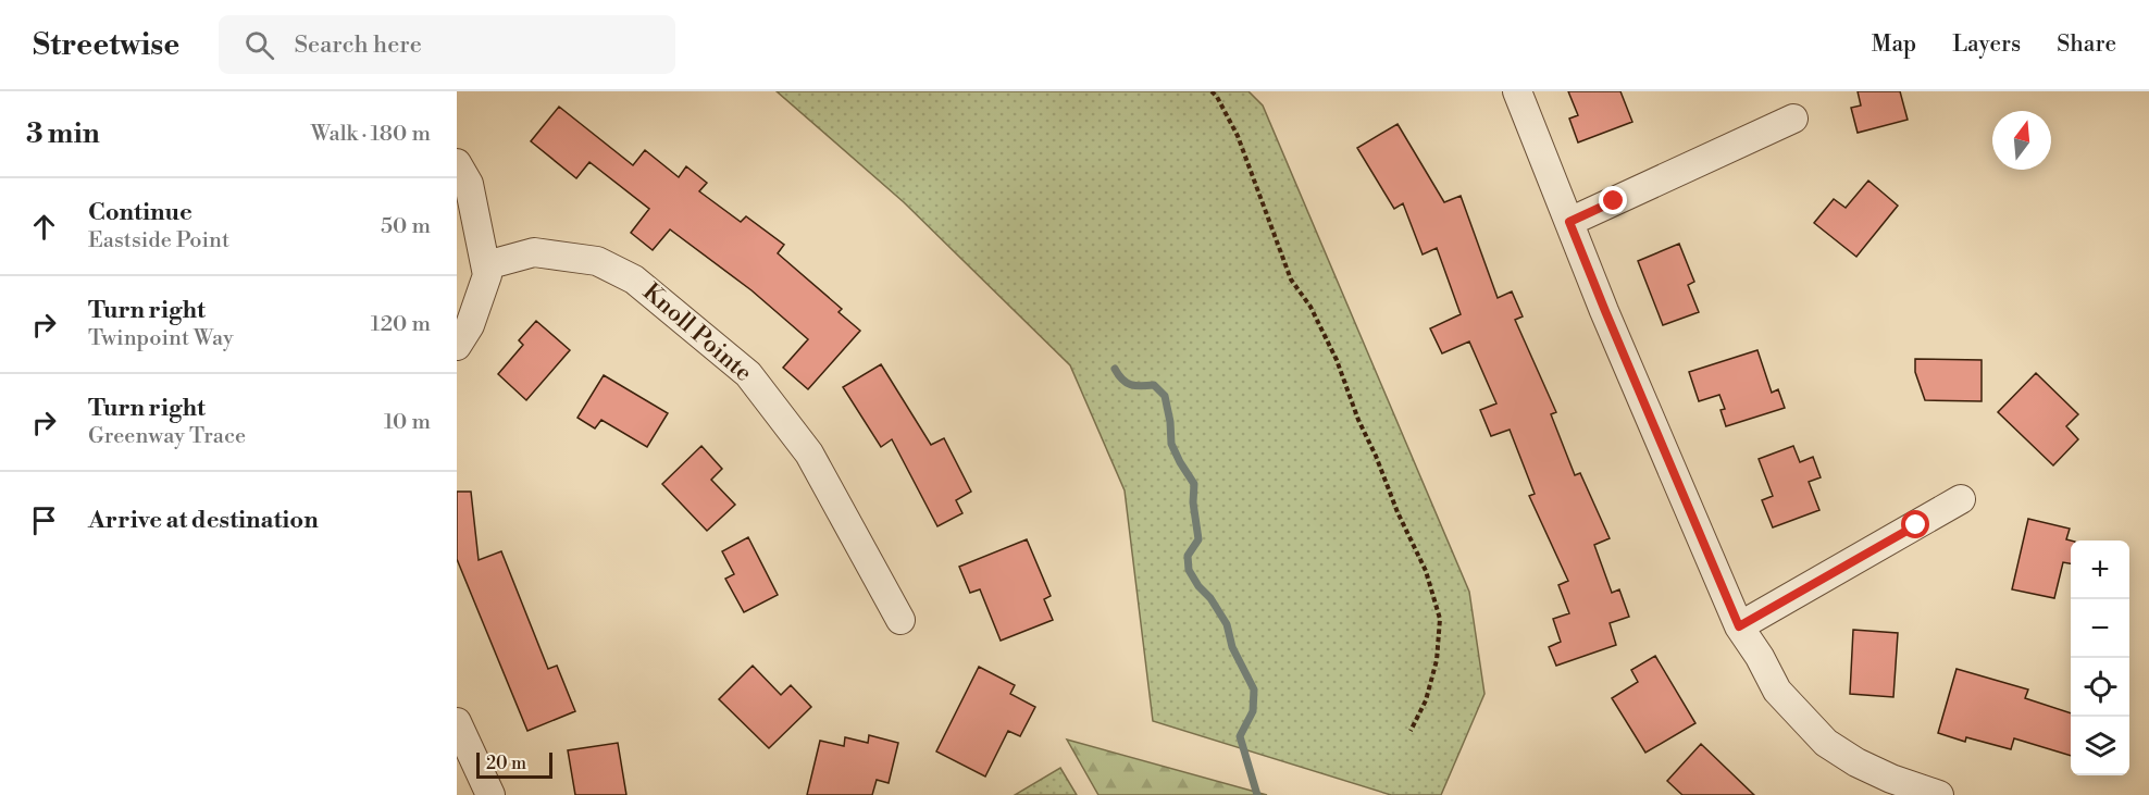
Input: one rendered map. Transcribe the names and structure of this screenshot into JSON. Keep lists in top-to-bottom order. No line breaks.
{"streets":{"street":["Knoll Pointe"]},"scale_bar":"20 m","north":"top","page":{"header":"Streetwise","search":"Search here","nav":["Map","Layers","Share"],"heading":["3 min","Walk · 180 m"],"list":[["Continue","Eastside Point","50 m"],["Turn right","Twinpoint Way","120 m"],["Turn right","Greenway Trace","10 m"],"Arrive at destination"],"map_buttons":["+","−"],"scale":"20 m"}}
